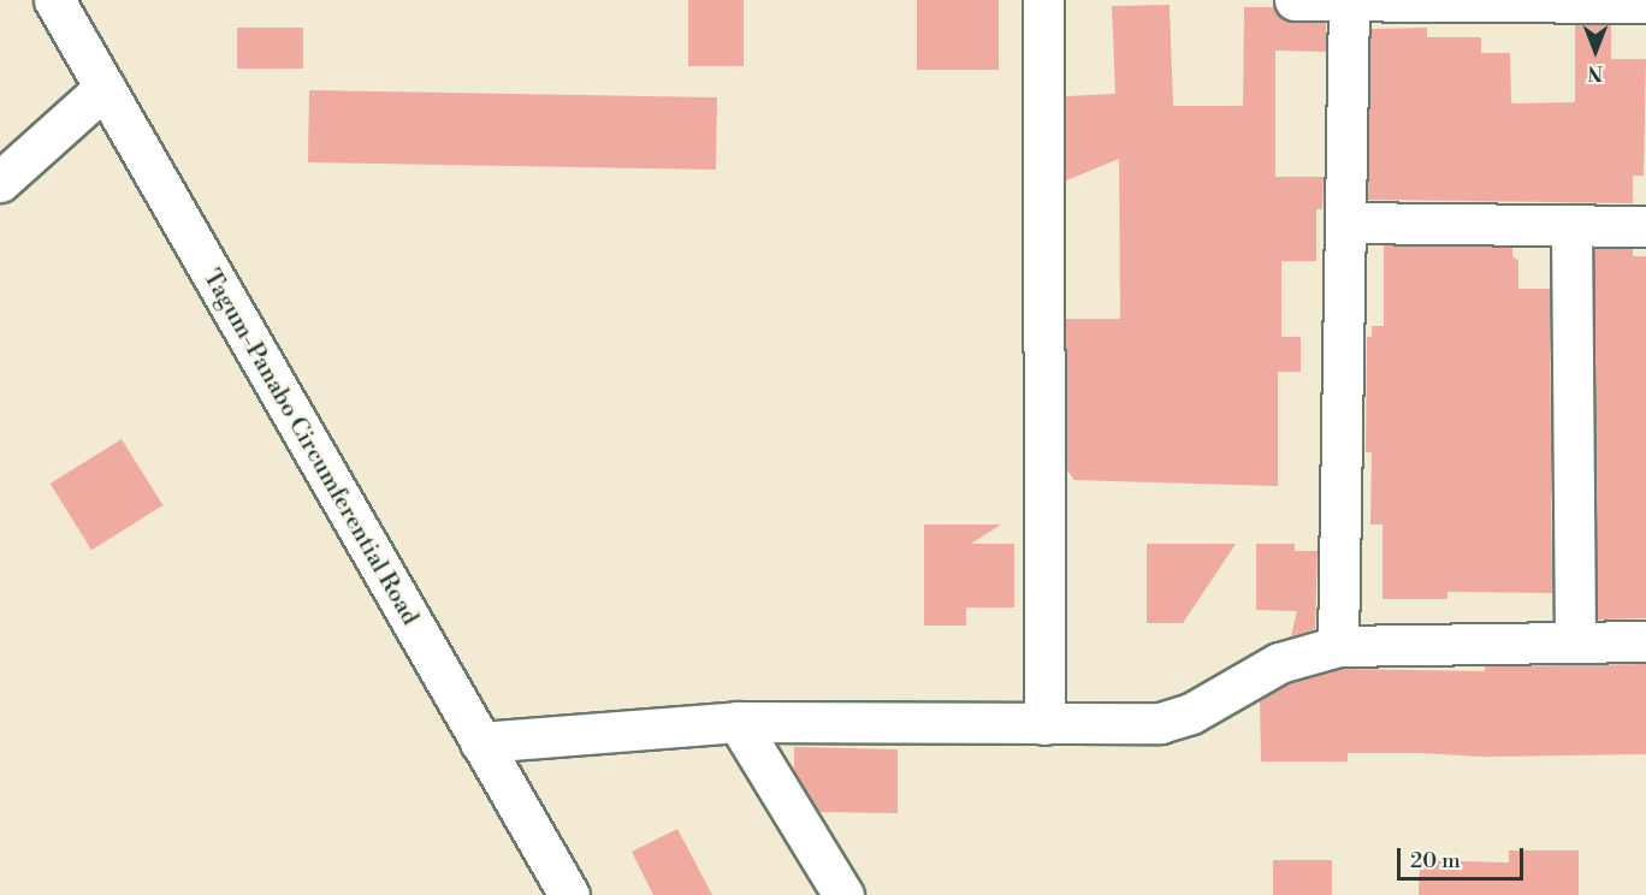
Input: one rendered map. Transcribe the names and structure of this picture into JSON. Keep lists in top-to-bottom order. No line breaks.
{"streets":{"street":["Tagum-Panabo Circumferential Road"]},"scale_bar":"20 m","north":"bottom"}
